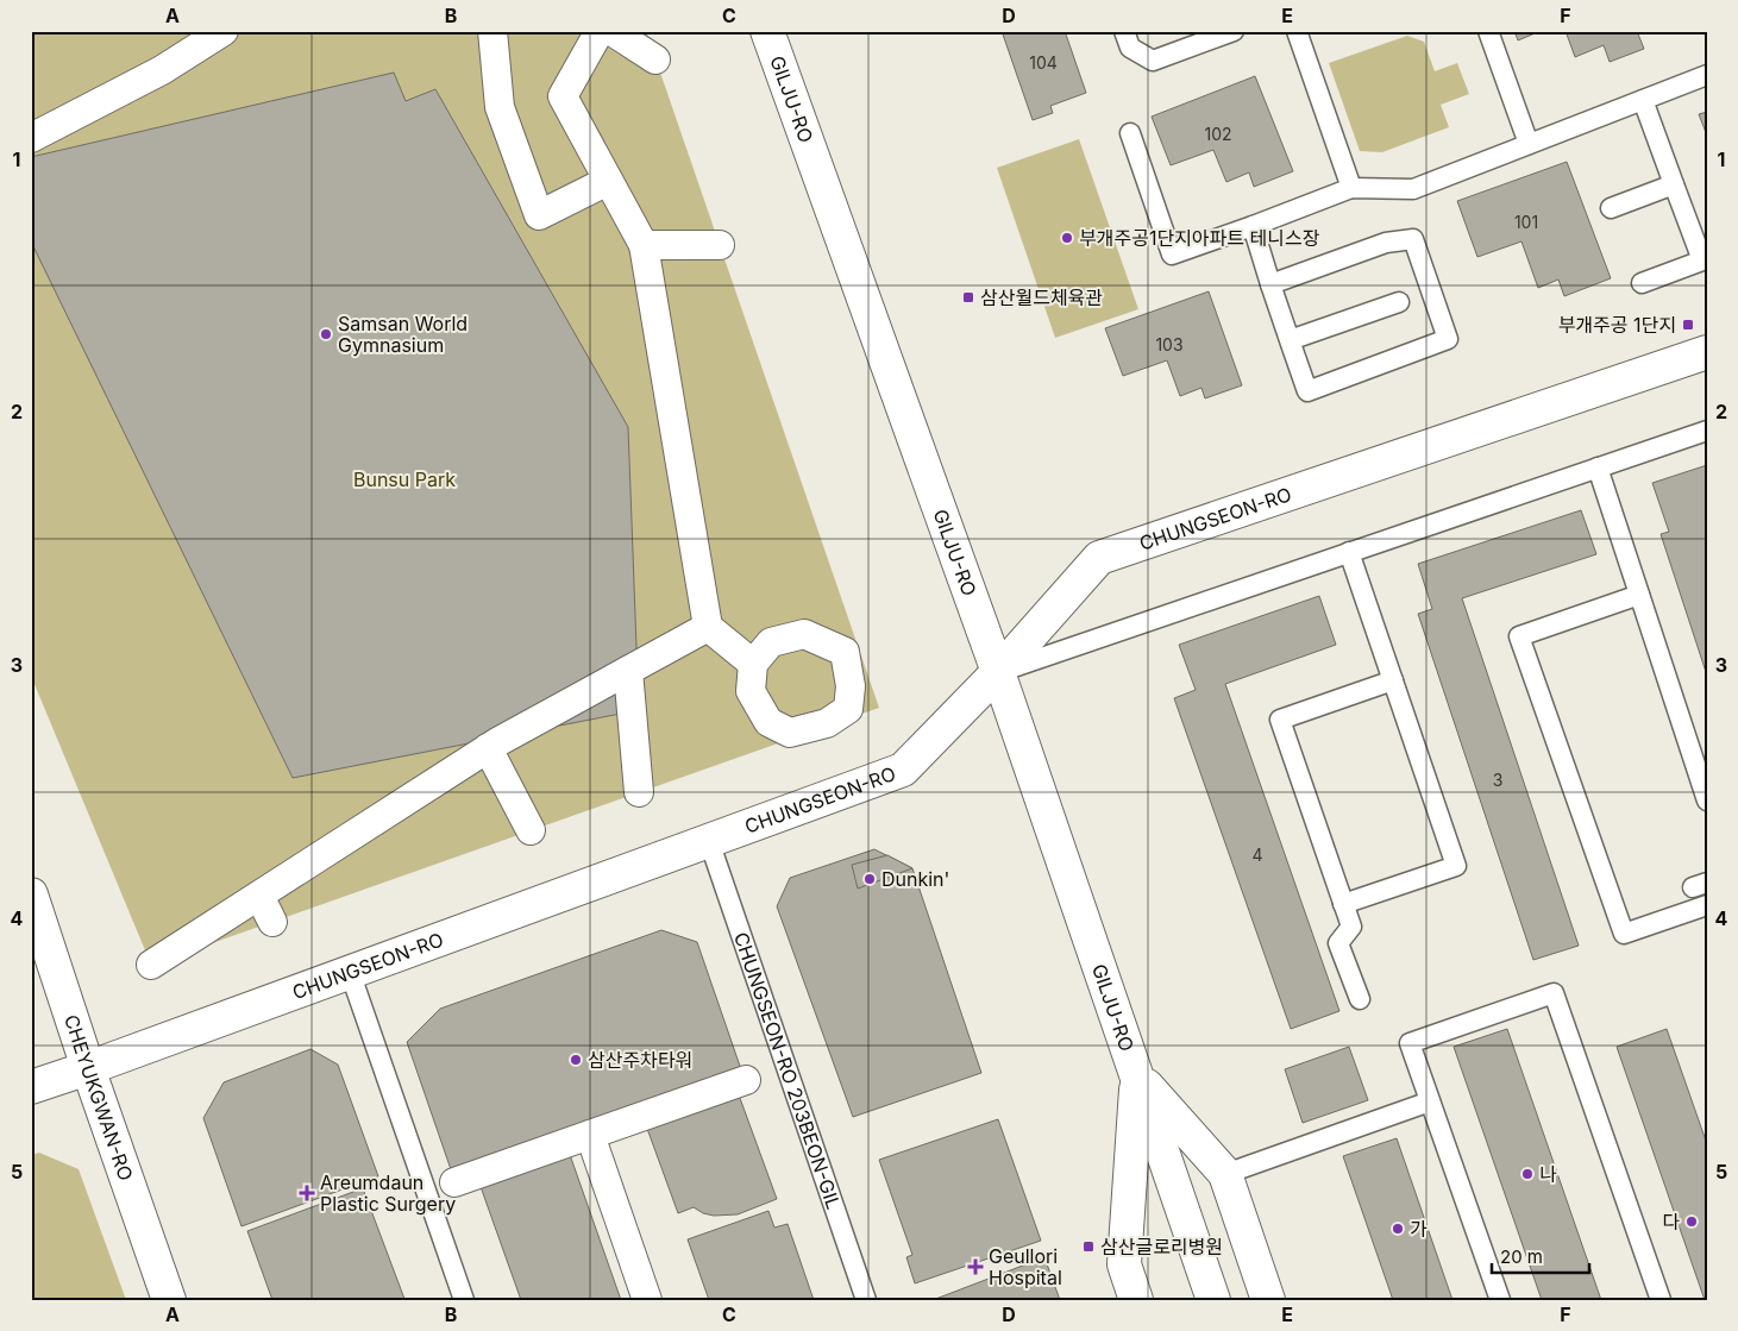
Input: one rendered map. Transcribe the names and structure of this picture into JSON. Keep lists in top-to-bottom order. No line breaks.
{"streets":{"street":["GILJU-RO","CHUNGSEON-RO","CHEYUKGWAN-RO"],"lane":["CHUNGSEON-RO 203BEON-GIL"]},"crossings":[["GILJU-RO","CHUNGSEON-RO"],["CHUNGSEON-RO","CHUNGSEON-RO 203BEON-GIL"],["CHUNGSEON-RO","CHEYUKGWAN-RO"]],"parks":["Bunsu Park"],"places":{"other":["부개주공1단지아파트 테니스장","Samsan World Gymnasium","Dunkin'","삼산주차타워","나","다","가"],"transit":["삼산월드체육관","부개주공 1단지","삼산글로리병원"],"health":["Areumdaun Plastic Surgery","Geullori Hospital"]},"house_numbers":["104","102","101","103","3","4"],"scale_bar":"20 m","grid":{"columns":["A","B","C","D","E","F"],"rows":["1","2","3","4","5"]}}
